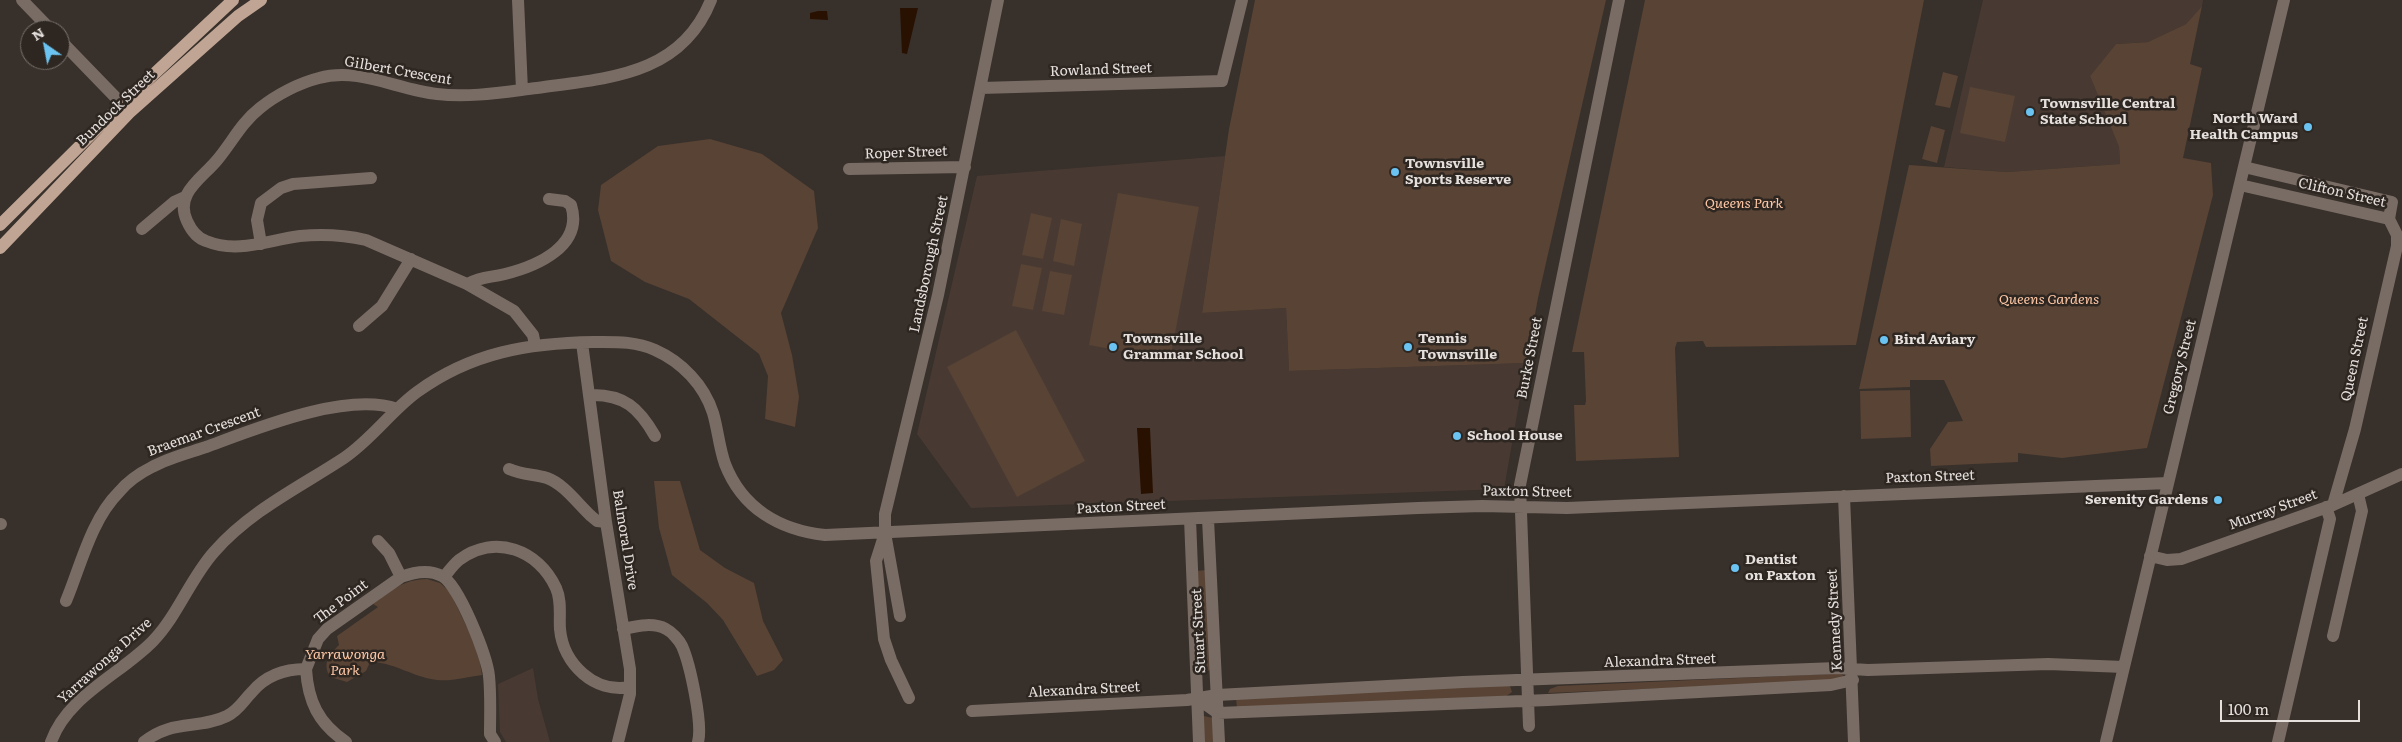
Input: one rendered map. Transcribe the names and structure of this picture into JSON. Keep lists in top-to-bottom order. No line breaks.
{"streets":{"main road":["Bundock Street"],"street":["Rowland Street","Gilbert Crescent","Roper Street","Clifton Street","Landsborough Street","Burke Street","Queen Street","Gregory Street","Braemar Crescent","Paxton Street","Murray Street","Balmoral Drive","The Point","Kennedy Street","Stuart Street","Yarrawonga Drive","Alexandra Street"]},"crossings":[["Rowland Street","Landsborough Street"],["Roper Street","Landsborough Street"],["Clifton Street","Queen Street"],["Clifton Street","Gregory Street"],["Landsborough Street","Paxton Street"],["Landsborough Street","Yarrawonga Drive"],["Burke Street","Paxton Street"],["Burke Street","Alexandra Street"],["Queen Street","Murray Street"],["Gregory Street","Paxton Street"],["Gregory Street","Murray Street"],["Gregory Street","Alexandra Street"],["Braemar Crescent","Yarrawonga Drive"],["Paxton Street","Kennedy Street"],["Paxton Street","Stuart Street"],["Paxton Street","Yarrawonga Drive"],["Balmoral Drive","Yarrawonga Drive"],["Kennedy Street","Alexandra Street"],["Stuart Street","Alexandra Street"]],"parks":["Queens Park","Queens Gardens","Yarrawonga Park"],"places":["Townsville Central State School","North Ward Health Campus","Townsville Sports Reserve","Bird Aviary","Townsville Grammar School","Tennis Townsville","School House","Serenity Gardens","Dentist on Paxton"],"scale_bar":"100 m","north":"top left"}
